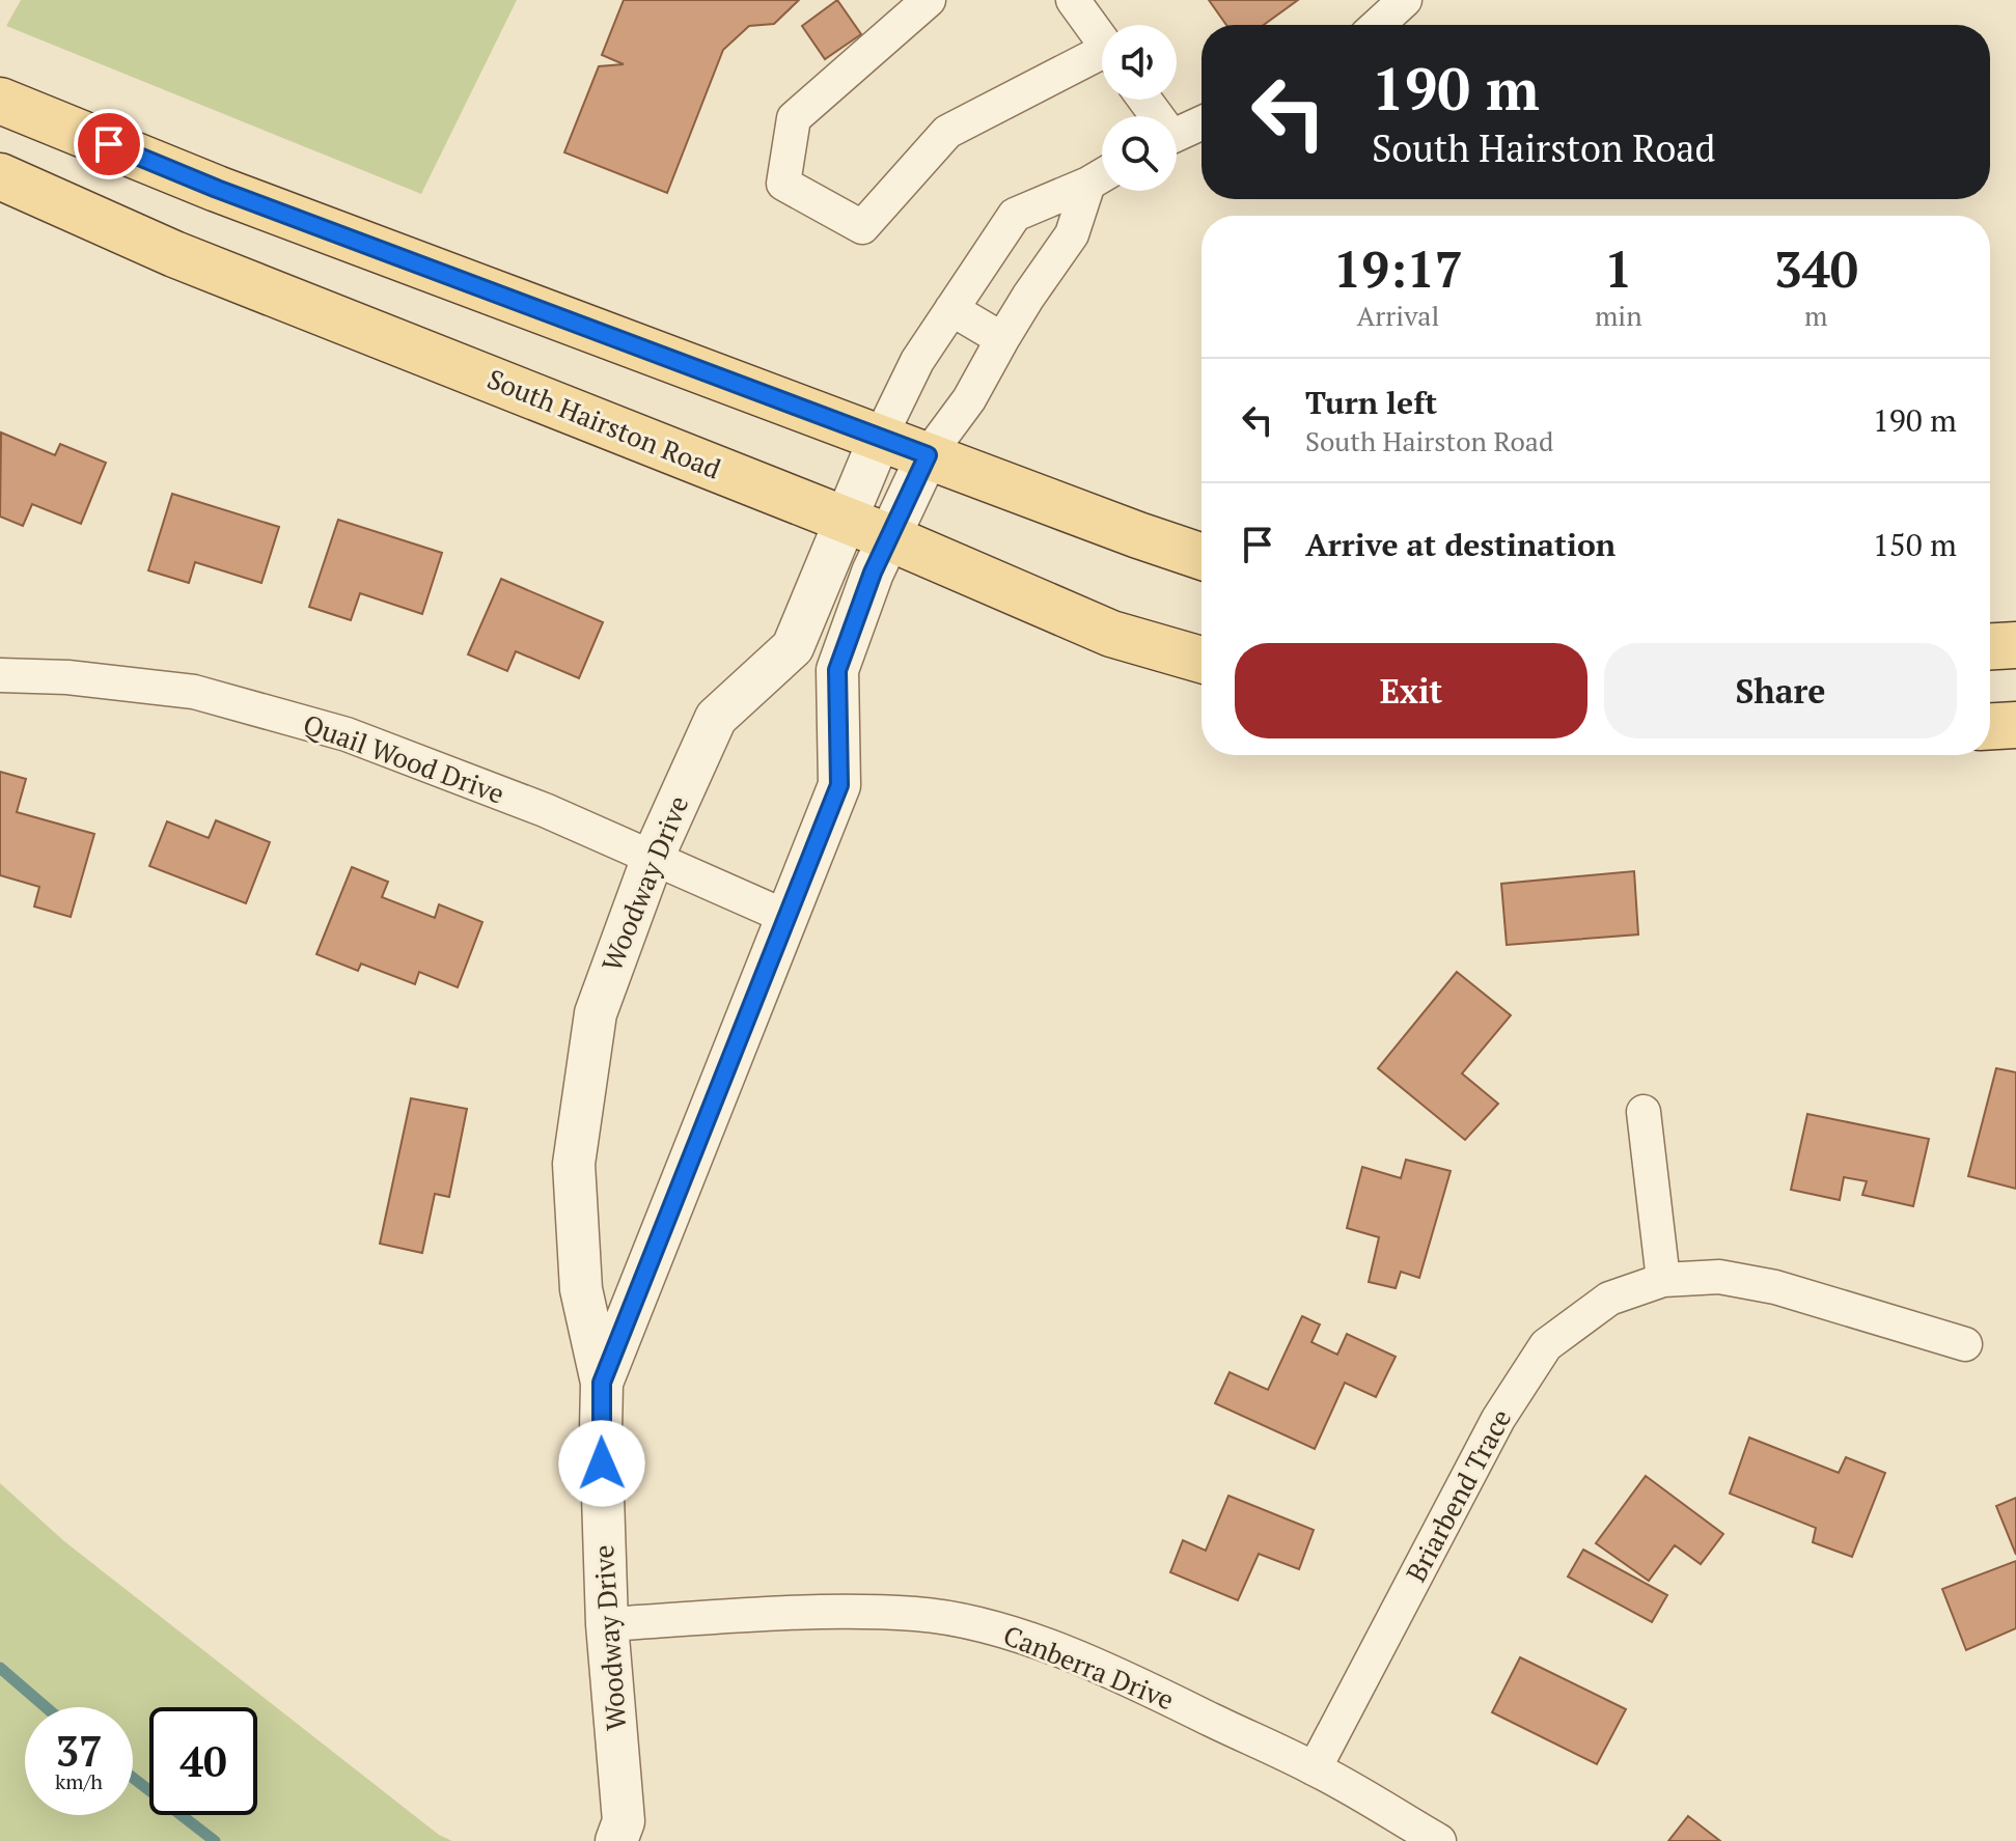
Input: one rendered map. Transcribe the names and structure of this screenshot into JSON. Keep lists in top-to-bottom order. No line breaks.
{"streets":{"main road":["South Hairston Road"],"street":["Quail Wood Drive","Woodway Drive","Briarbend Trace","Canberra Drive"]},"crossings":[["South Hairston Road","Woodway Drive"],["Quail Wood Drive","Woodway Drive"],["Woodway Drive","Canberra Drive"],["Briarbend Trace","Canberra Drive"]],"page":{"turn":["190 m","South Hairston Road"],"eta":["19:17","Arrival","1","min","340","m"],"list":[{"name":"Turn left","note":"South Hairston Road","value":"190 m"},{"name":"Arrive at destination","value":"150 m"}],"buttons":["Exit","Share"],"speed":"37 km/h","limit":"40"}}
